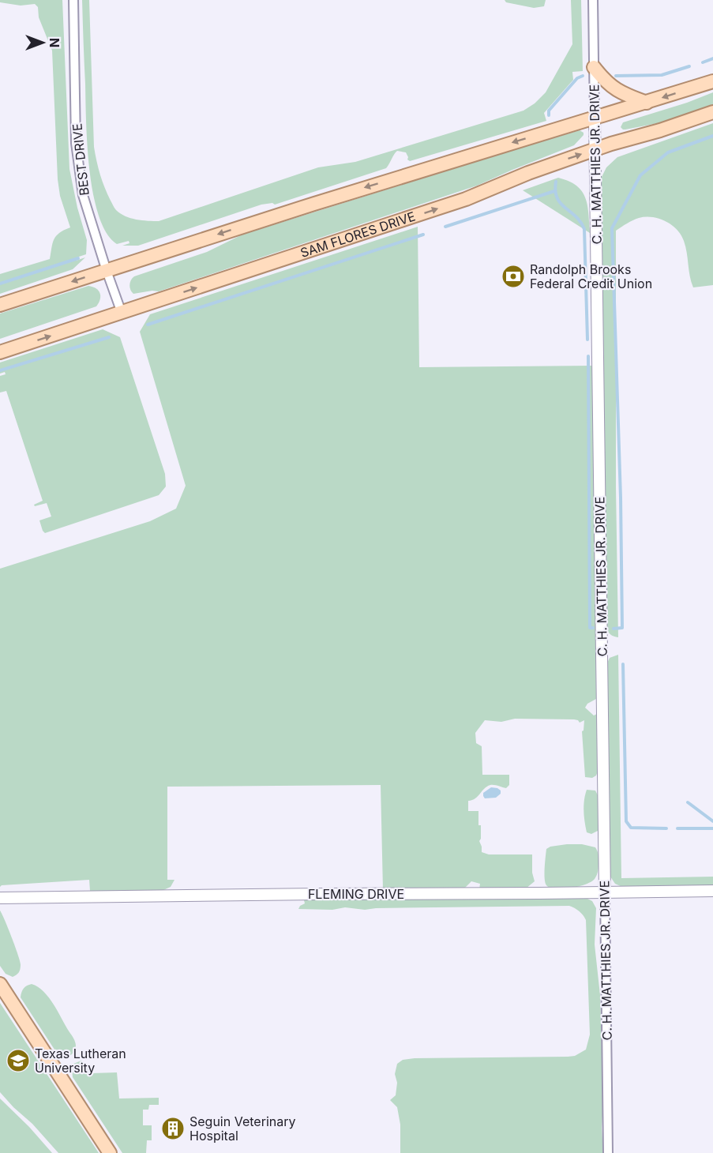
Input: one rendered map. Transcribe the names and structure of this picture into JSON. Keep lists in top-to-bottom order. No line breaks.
{"streets":{"main road":["SAM FLORES DRIVE"],"street":["BEST DRIVE","C. H. MATTHIES JR. DRIVE","FLEMING DRIVE"]},"crossings":[["BEST DRIVE","SAM FLORES DRIVE"],["C. H. MATTHIES JR. DRIVE","SAM FLORES DRIVE"],["C. H. MATTHIES JR. DRIVE","FLEMING DRIVE"]],"places":{"bank":["Randolph Brooks Federal Credit Union"],"school or university":["Texas Lutheran University"],"building":["Seguin Veterinary Hospital"]},"north":"right"}
